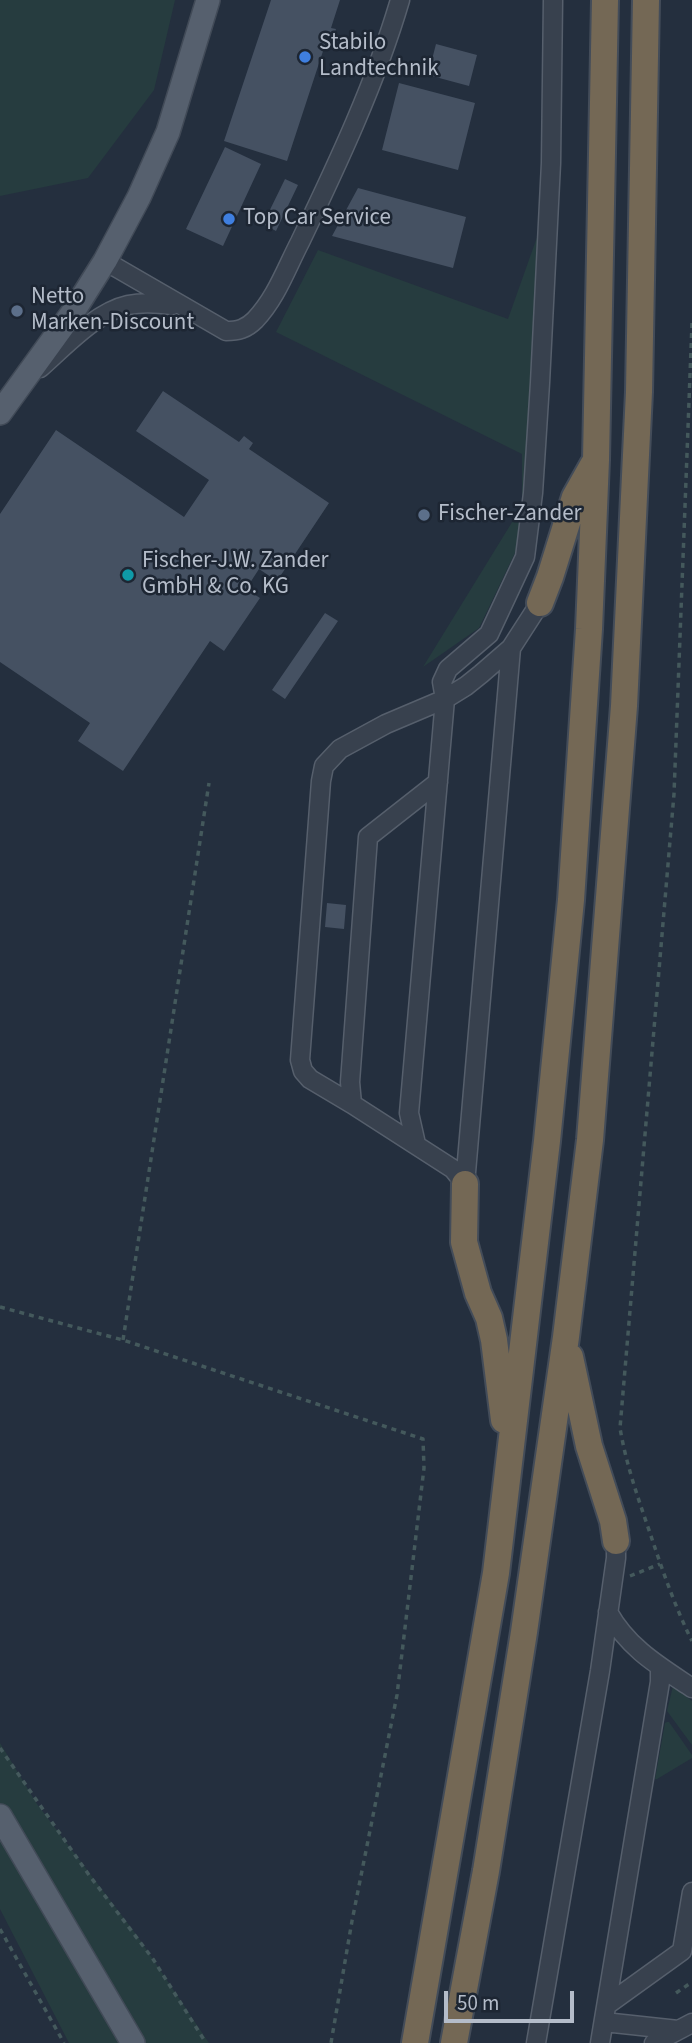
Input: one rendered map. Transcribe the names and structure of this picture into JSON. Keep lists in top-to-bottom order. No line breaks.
{"places":["Stabilo Landtechnik","Top Car Service","Netto Marken-Discount","Fischer-Zander","Fischer-J.W. Zander GmbH & Co. KG"],"scale_bar":"50 m"}
